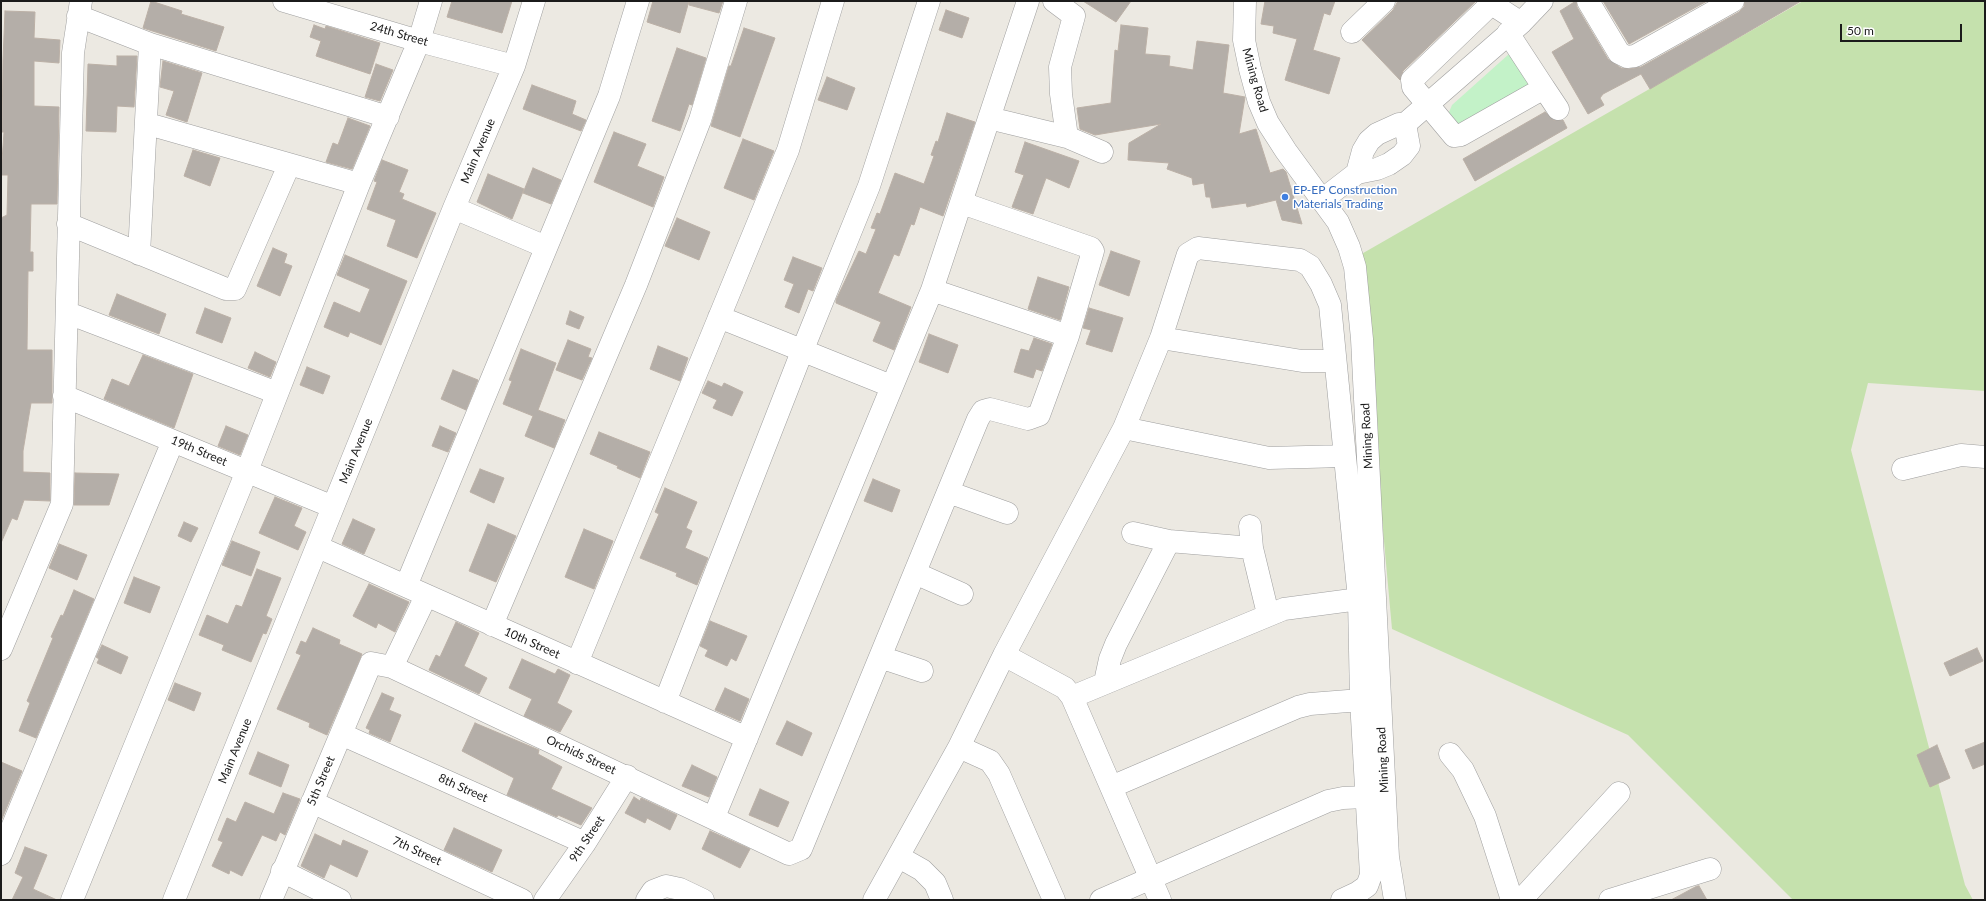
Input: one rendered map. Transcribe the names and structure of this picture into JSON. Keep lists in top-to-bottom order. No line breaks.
{"streets":{"street":["24th Street","Mining Road","Main Avenue","19th Street","10th Street","Orchids Street","5th Street","8th Street","9th Street","7th Street"]},"crossings":[["24th Street","Main Avenue"],["Main Avenue","19th Street"],["Main Avenue","10th Street"],["10th Street","5th Street"],["Orchids Street","5th Street"],["Orchids Street","9th Street"],["5th Street","8th Street"],["5th Street","7th Street"],["8th Street","9th Street"]],"places":["EP-EP Construction Materials Trading"],"scale_bar":"50 m"}
